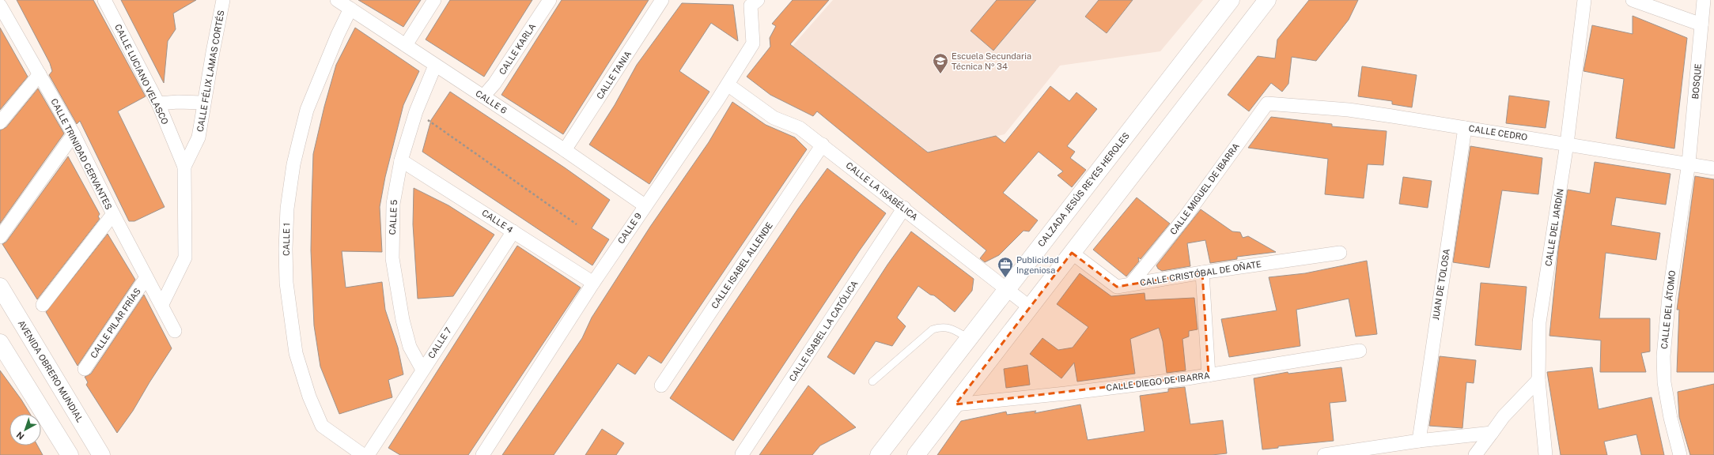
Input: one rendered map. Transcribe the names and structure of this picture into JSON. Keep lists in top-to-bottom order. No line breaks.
{"streets":{"street":["CALLE KARLA","CALLE FÉLIX LAMAS CORTÉS","CALLE LUCIANO VELASCO","CALLE TANIA","BOSQUE","CALLE 6","CALLE CEDRO","CALLE TRINIDAD CERVANTES","CALLE MIGUEL DE IBARRA","CALZADA JESÚS REYES HEROLES","CALLE LA ISABÉLICA","CALLE 5","CALLE 4","CALLE DEL JARDÍN","CALLE 9","CALLE 1","CALLE ISABEL ALLENDE","CALLE CRISTÓBAL DE OÑATE","JUAN DE TOLOSA","CALLE DEL ÁTOMO","CALLE PILAR FRÍAS","CALLE ISABEL LA CATÓLICA","CALLE 7","AVENIDA OBRERO MUNDIAL","CALLE DIEGO DE IBARRA"]},"crossings":[["CALLE KARLA","CALLE 6"],["CALLE FÉLIX LAMAS CORTÉS","CALLE LUCIANO VELASCO"],["CALLE FÉLIX LAMAS CORTÉS","CALLE TRINIDAD CERVANTES"],["CALLE TANIA","CALLE 6"],["BOSQUE","CALLE CEDRO"],["BOSQUE","CALLE DEL ÁTOMO"],["CALLE 6","CALLE 5"],["CALLE 6","CALLE 9"],["CALLE 6","CALLE 1"],["CALLE CEDRO","CALLE MIGUEL DE IBARRA"],["CALLE CEDRO","CALLE DEL JARDÍN"],["CALLE CEDRO","JUAN DE TOLOSA"],["CALLE CEDRO","CALLE DEL ÁTOMO"],["CALLE TRINIDAD CERVANTES","CALLE PILAR FRÍAS"],["CALLE MIGUEL DE IBARRA","CALLE CRISTÓBAL DE OÑATE"],["CALZADA JESÚS REYES HEROLES","CALLE LA ISABÉLICA"],["CALLE LA ISABÉLICA","CALLE 9"],["CALLE LA ISABÉLICA","CALLE ISABEL ALLENDE"],["CALLE LA ISABÉLICA","CALLE ISABEL LA CATÓLICA"],["CALLE 5","CALLE 4"],["CALLE 5","CALLE 7"],["CALLE 4","CALLE 9"],["CALLE 4","CALLE 7"]],"places":{"school or university":["Escuela Secundaria Técnica Nº 34"],"office":["Publicidad Ingeniosa"]},"north":"bottom left"}
